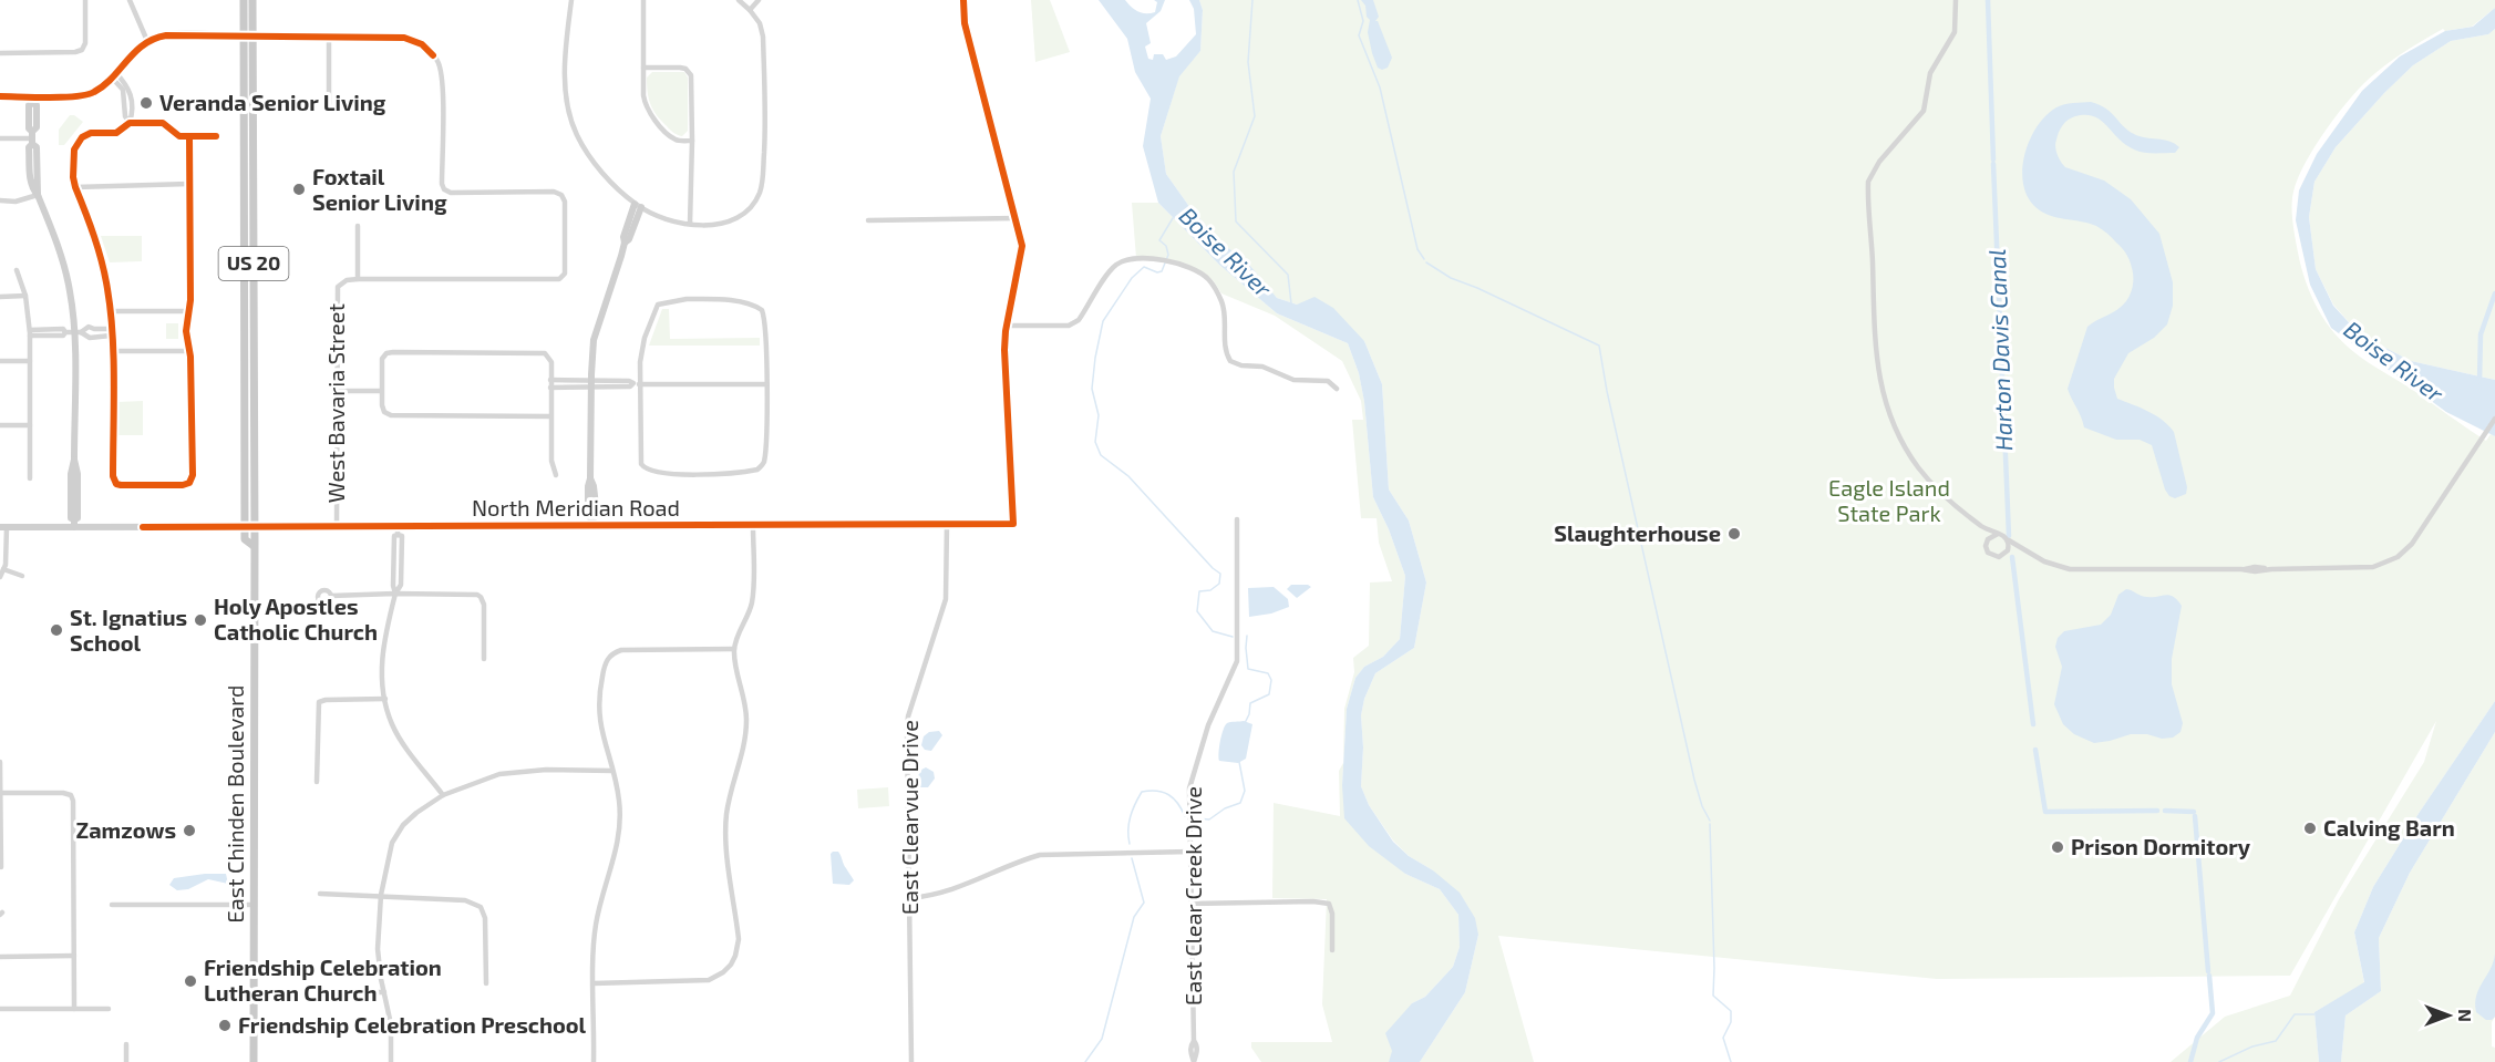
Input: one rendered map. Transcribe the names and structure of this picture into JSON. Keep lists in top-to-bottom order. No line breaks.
{"streets":{"main road":["US 20","East Chinden Boulevard"],"street":["West Bavaria Street","North Meridian Road","East Clearvue Drive","East Clear Creek Drive"]},"crossings":[["US 20","North Meridian Road"],["US 20","East Chinden Boulevard"],["West Bavaria Street","North Meridian Road"],["North Meridian Road","East Chinden Boulevard"],["North Meridian Road","East Clearvue Drive"]],"water":["Boise River","Harton Davis Canal"],"parks":["Eagle Island State Park"],"places":["Veranda Senior Living","Foxtail Senior Living","Slaughterhouse","Holy Apostles Catholic Church","St. Ignatius School","Calving Barn","Zamzows","Prison Dormitory","Friendship Celebration Lutheran Church","Friendship Celebration Preschool"],"north":"right"}
